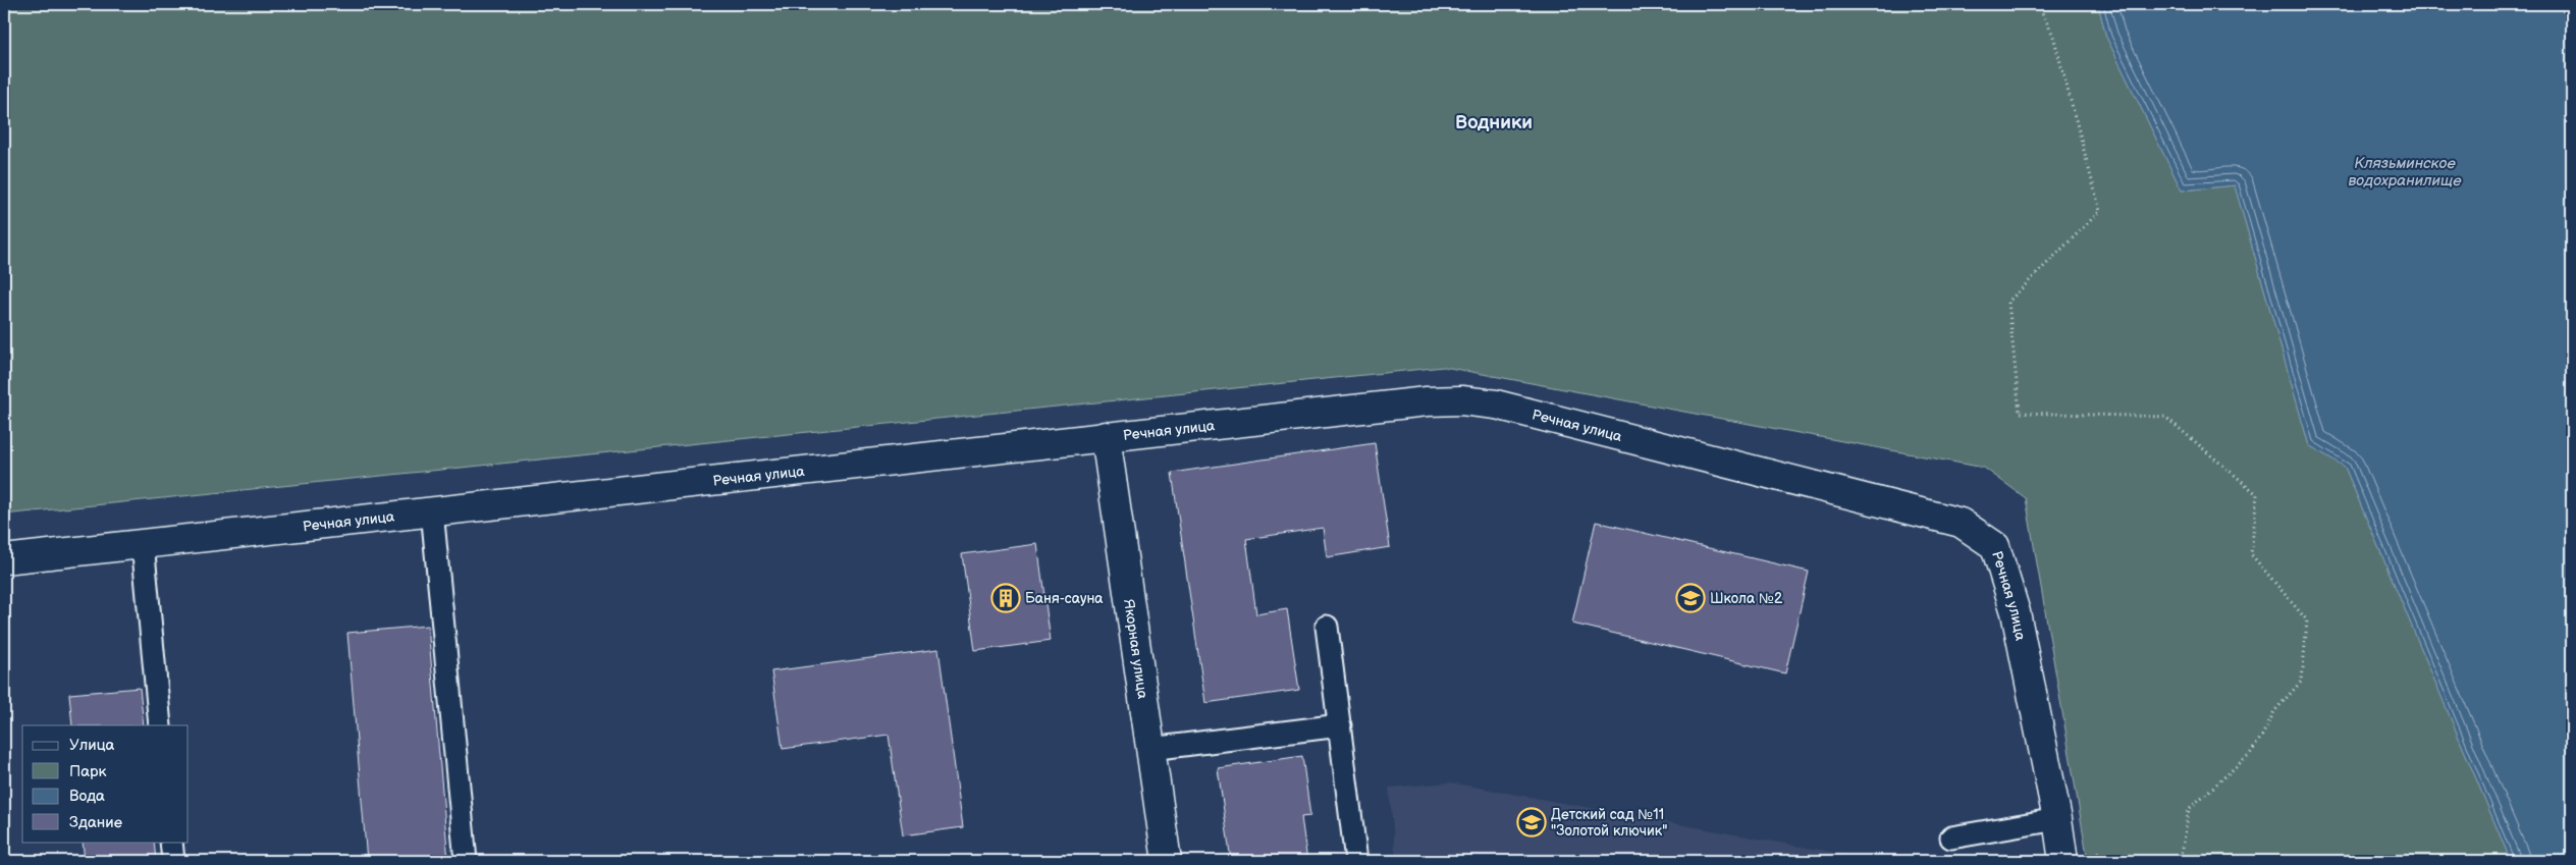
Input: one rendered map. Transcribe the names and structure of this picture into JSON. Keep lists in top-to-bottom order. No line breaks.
{"streets":{"street":["Речная улица","Якорная улица"]},"crossings":[["Речная улица","Якорная улица"]],"districts":["Водники"],"water":["Клязьминское водохранилище"],"places":{"building":["Баня-сауна"],"school or university":["Школа №2","Детский сад №11 \"Золотой ключик\""]},"legend":["Улица","Парк","Вода","Здание"]}
